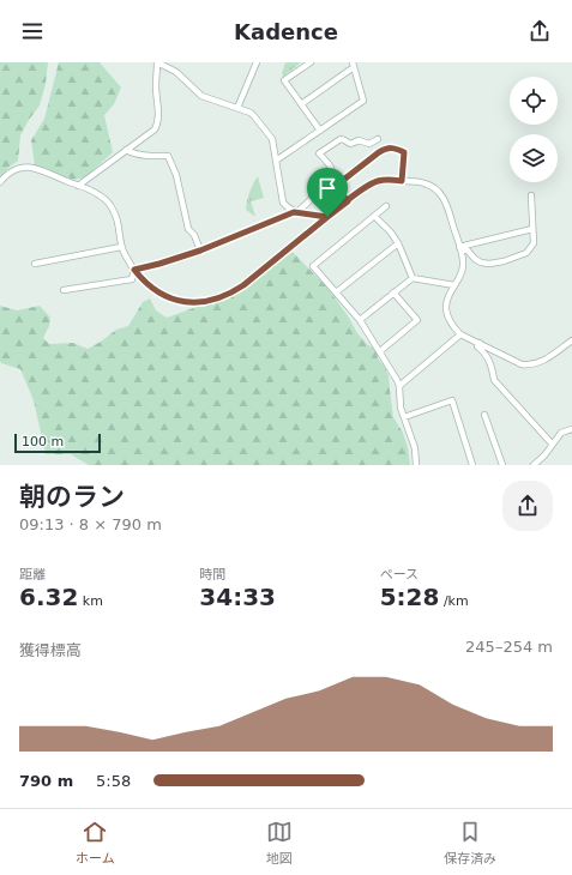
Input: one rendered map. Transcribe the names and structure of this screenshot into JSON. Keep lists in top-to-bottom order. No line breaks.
{"scale_bar":"100 m","page":{"header":"Kadence","scale":"100 m","heading":["朝のラン","09:13 · 8 × 790 m"],"stats":[["距離","6.32 km"],["時間","34:33"],["ペース","5:28 /km"]],"chart":["獲得標高","245–254 m"],"list":[{"name":"790 m","note":"5:58"}],"tabs":["ホーム","地図","保存済み"]}}
